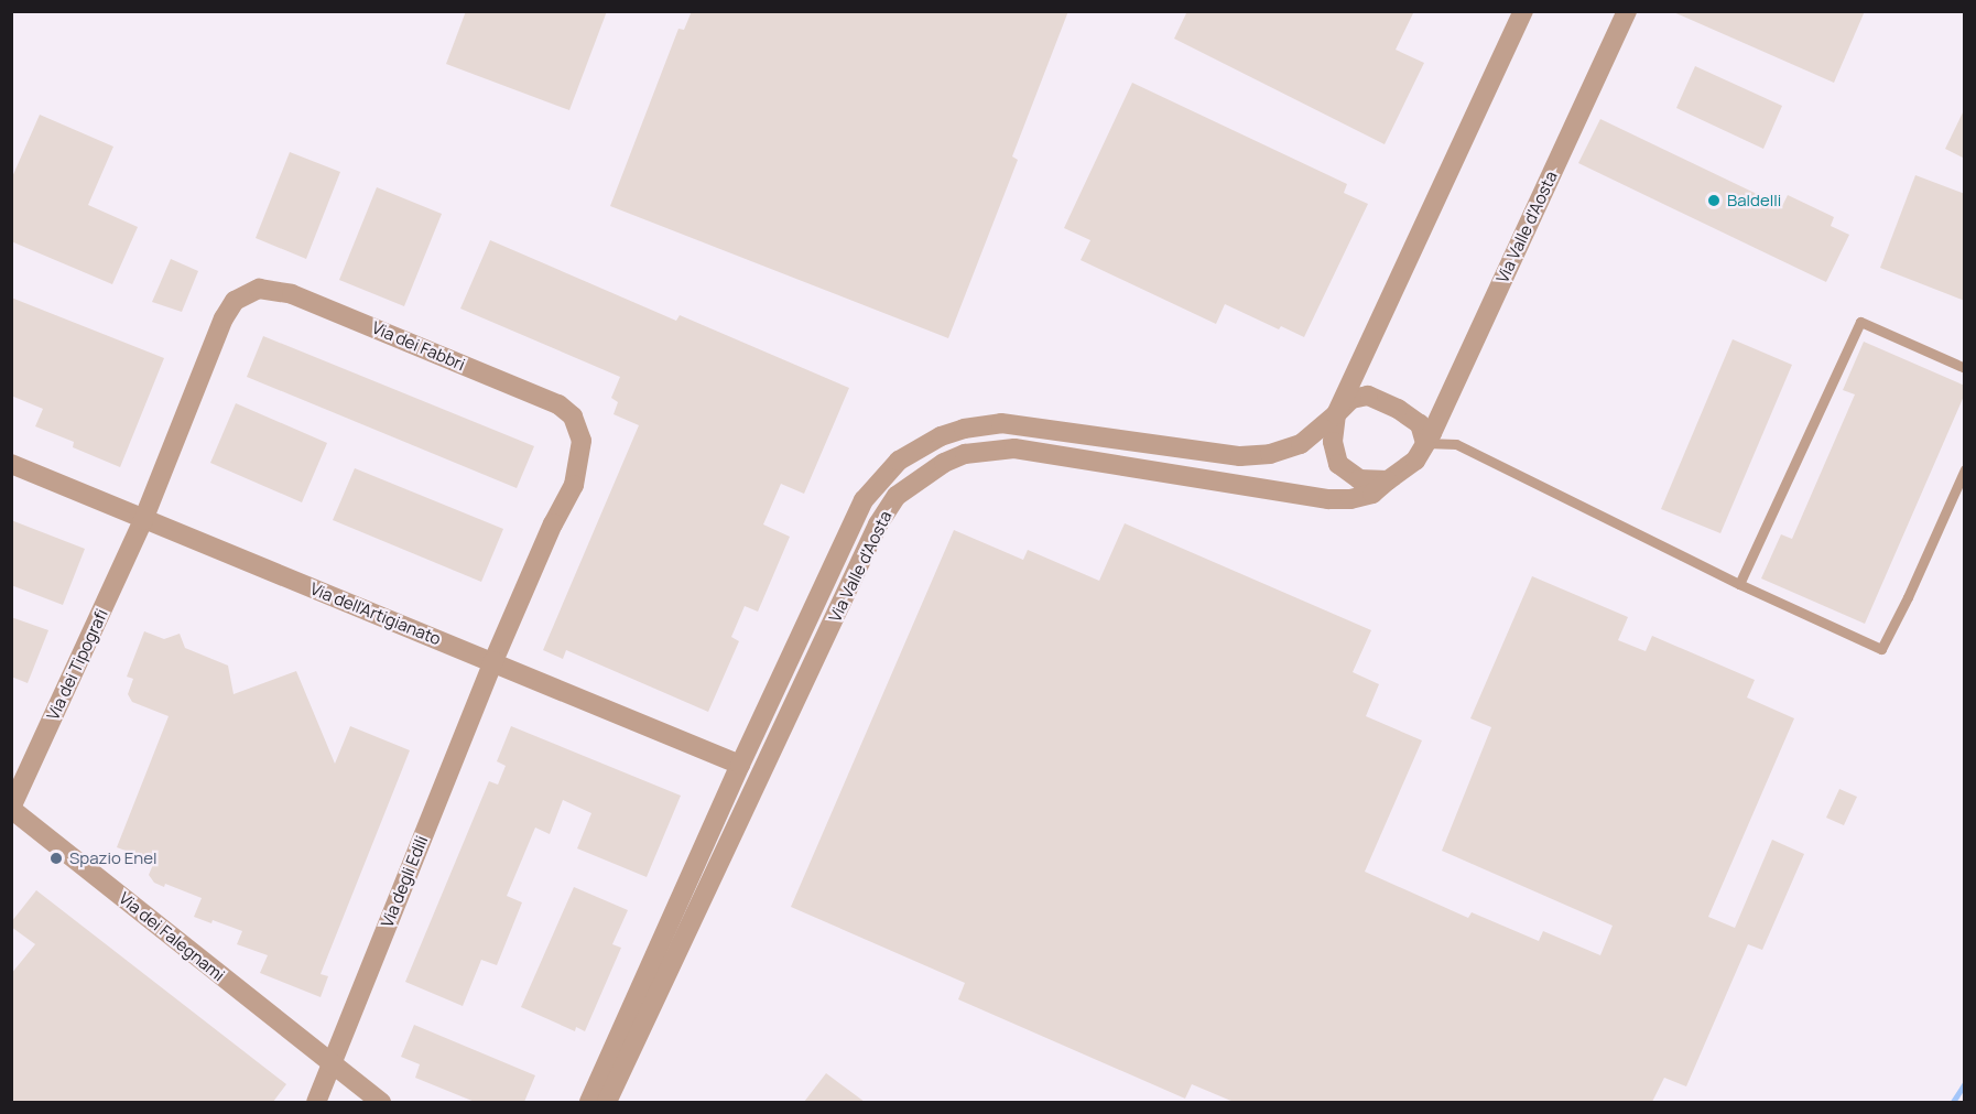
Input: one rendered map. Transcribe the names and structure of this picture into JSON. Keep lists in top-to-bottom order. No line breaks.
{"streets":{"street":["Via Valle d'Aosta","Via dei Fabbri","Via dell'Artigianato","Via dei Tipografi","Via degli Edili","Via dei Falegnami"]},"crossings":[["Via Valle d'Aosta","Via dell'Artigianato"],["Via dei Fabbri","Via dell'Artigianato"],["Via dei Fabbri","Via dei Tipografi"],["Via dei Fabbri","Via degli Edili"],["Via dell'Artigianato","Via dei Tipografi"],["Via dell'Artigianato","Via degli Edili"],["Via dei Tipografi","Via dei Falegnami"],["Via degli Edili","Via dei Falegnami"]],"places":["Baldelli","Spazio Enel"]}
